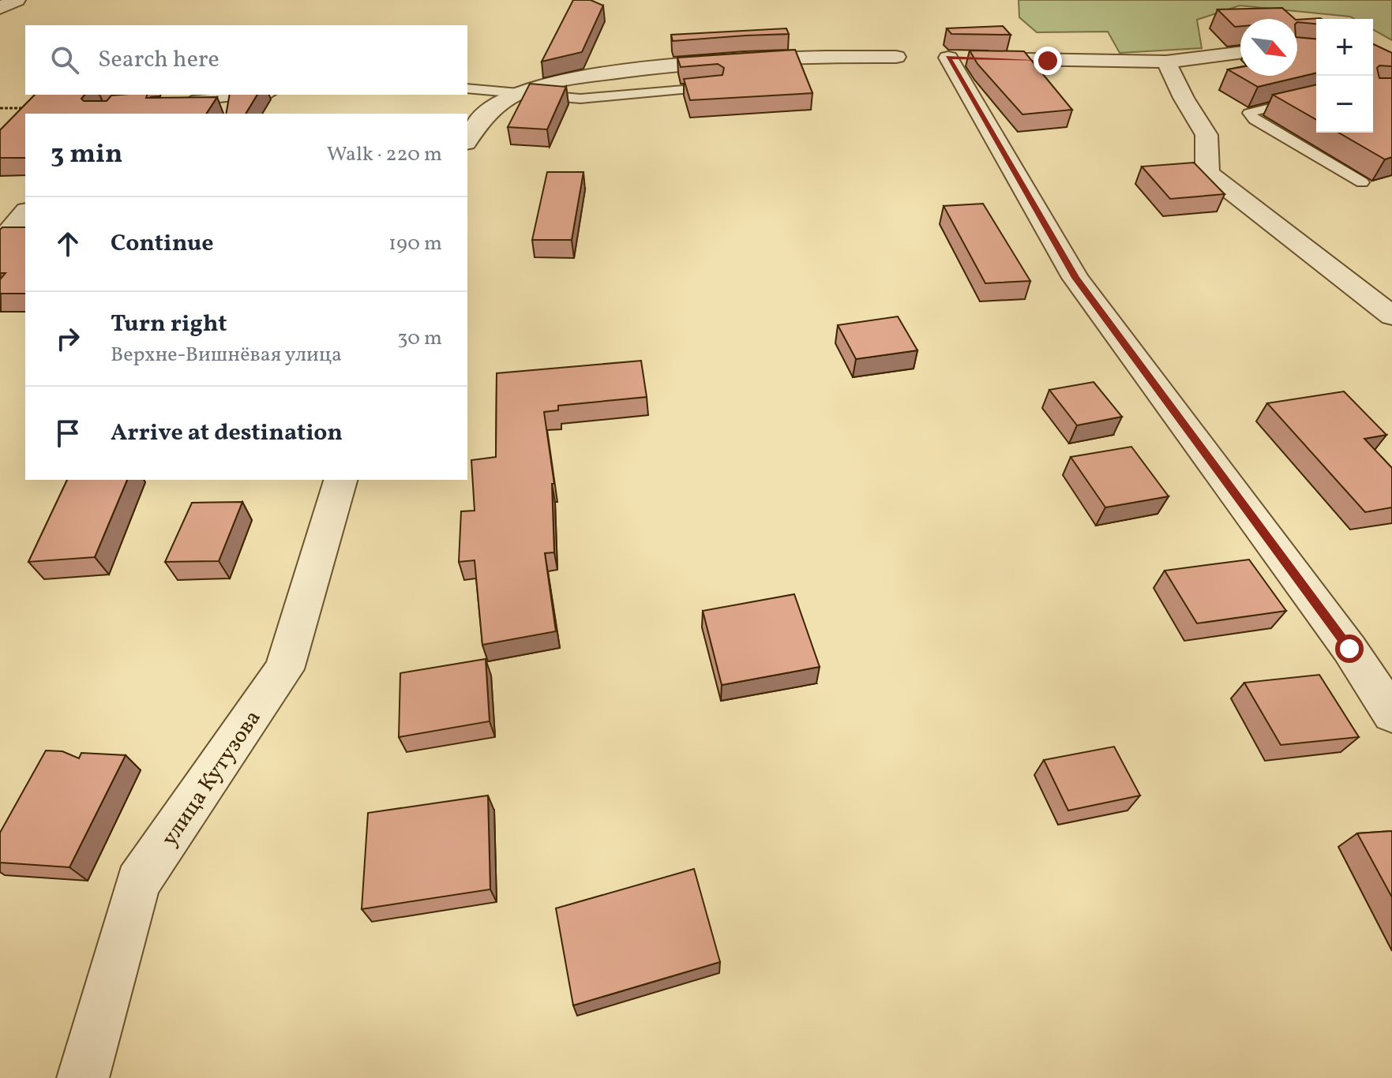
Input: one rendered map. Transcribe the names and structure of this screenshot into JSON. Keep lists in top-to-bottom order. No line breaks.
{"streets":{"street":["улица Кутузова"]},"north":"bottom right","page":{"map_buttons":["+","−"],"search":"Search here","heading":["3 min","Walk · 220 m"],"list":[["Continue","190 m"],["Turn right","Верхне-Вишнёвая улица","30 m"],"Arrive at destination"]}}
